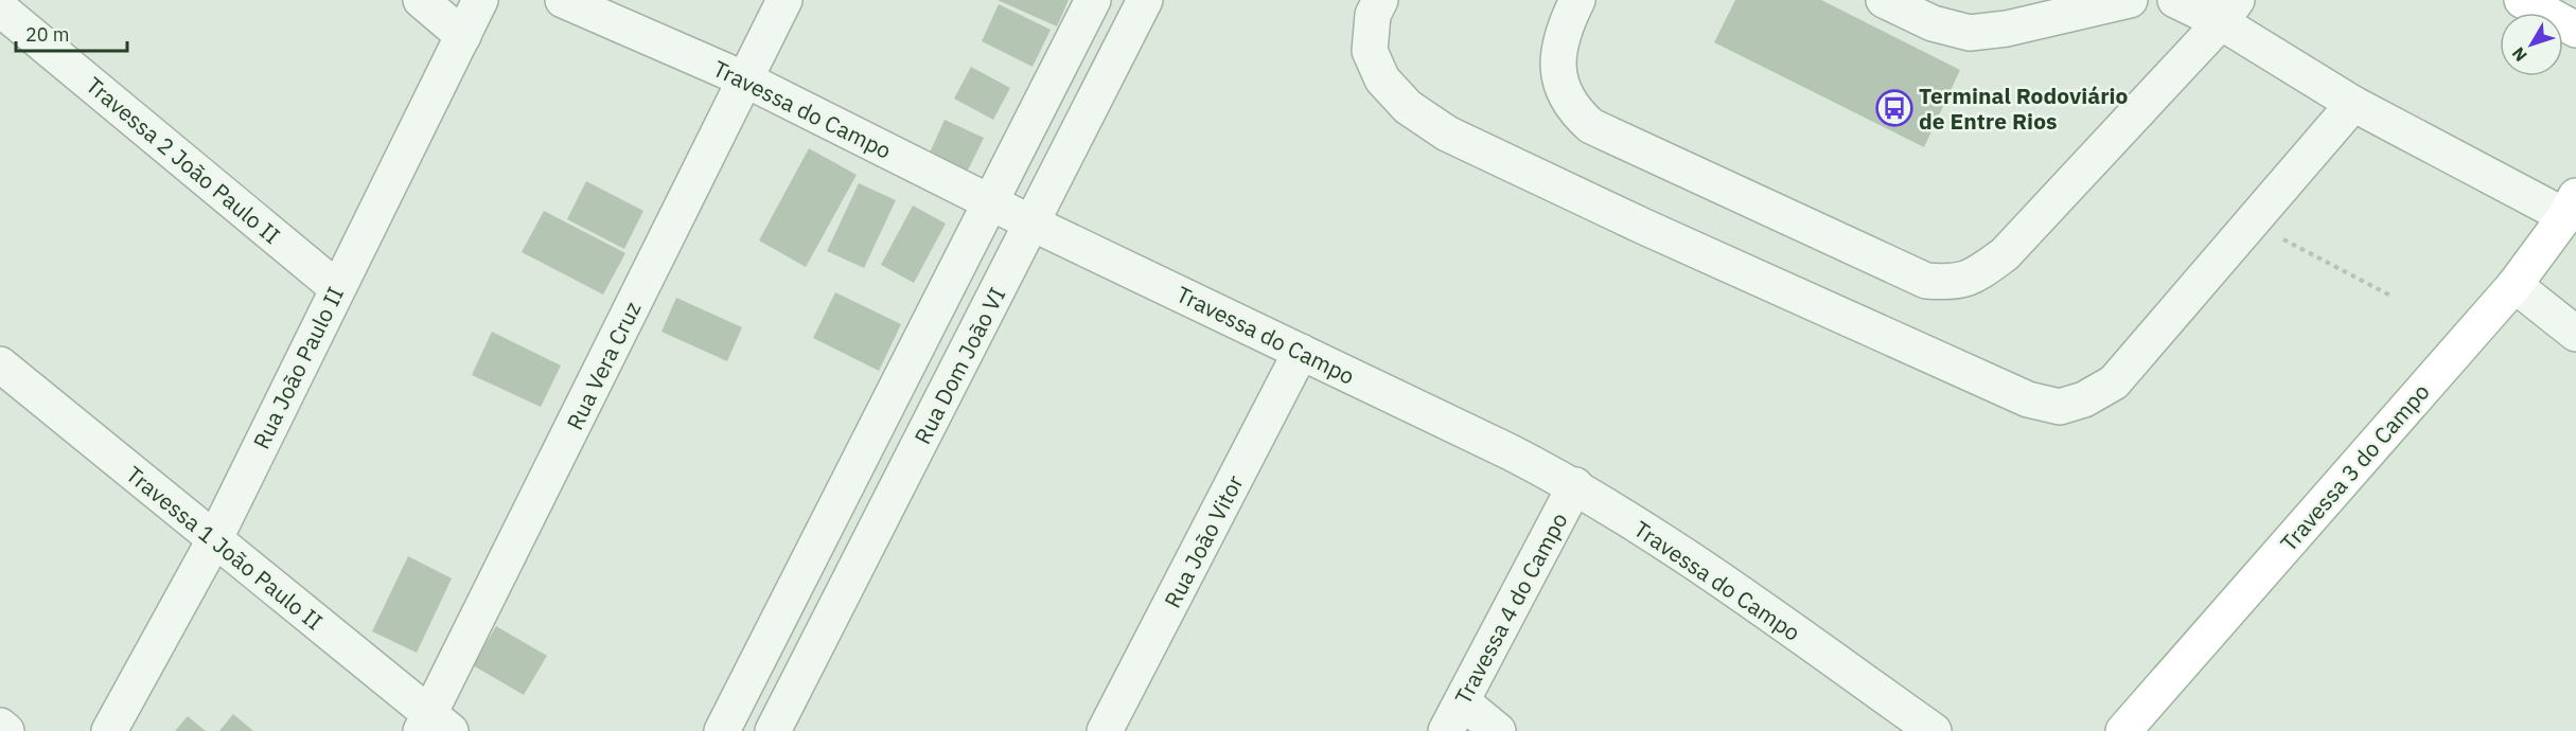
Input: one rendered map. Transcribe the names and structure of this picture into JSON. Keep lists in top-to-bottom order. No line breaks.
{"streets":{"main road":["Travessa 3 do Campo"],"street":["Travessa do Campo","Travessa 2 João Paulo II","Rua Vera Cruz","Rua Dom João VI","Rua João Paulo II","Rua João Vitor","Travessa 1 João Paulo II","Travessa 4 do Campo"]},"crossings":[["Travessa do Campo","Rua Vera Cruz"],["Travessa do Campo","Rua Dom João VI"],["Travessa do Campo","Rua João Vitor"],["Travessa do Campo","Travessa 4 do Campo"],["Travessa 2 João Paulo II","Rua João Paulo II"],["Rua Vera Cruz","Travessa 1 João Paulo II"],["Rua João Paulo II","Travessa 1 João Paulo II"]],"places":{"bus stop":["Terminal Rodoviário de Entre Rios"]},"scale_bar":"20 m","north":"bottom left"}
